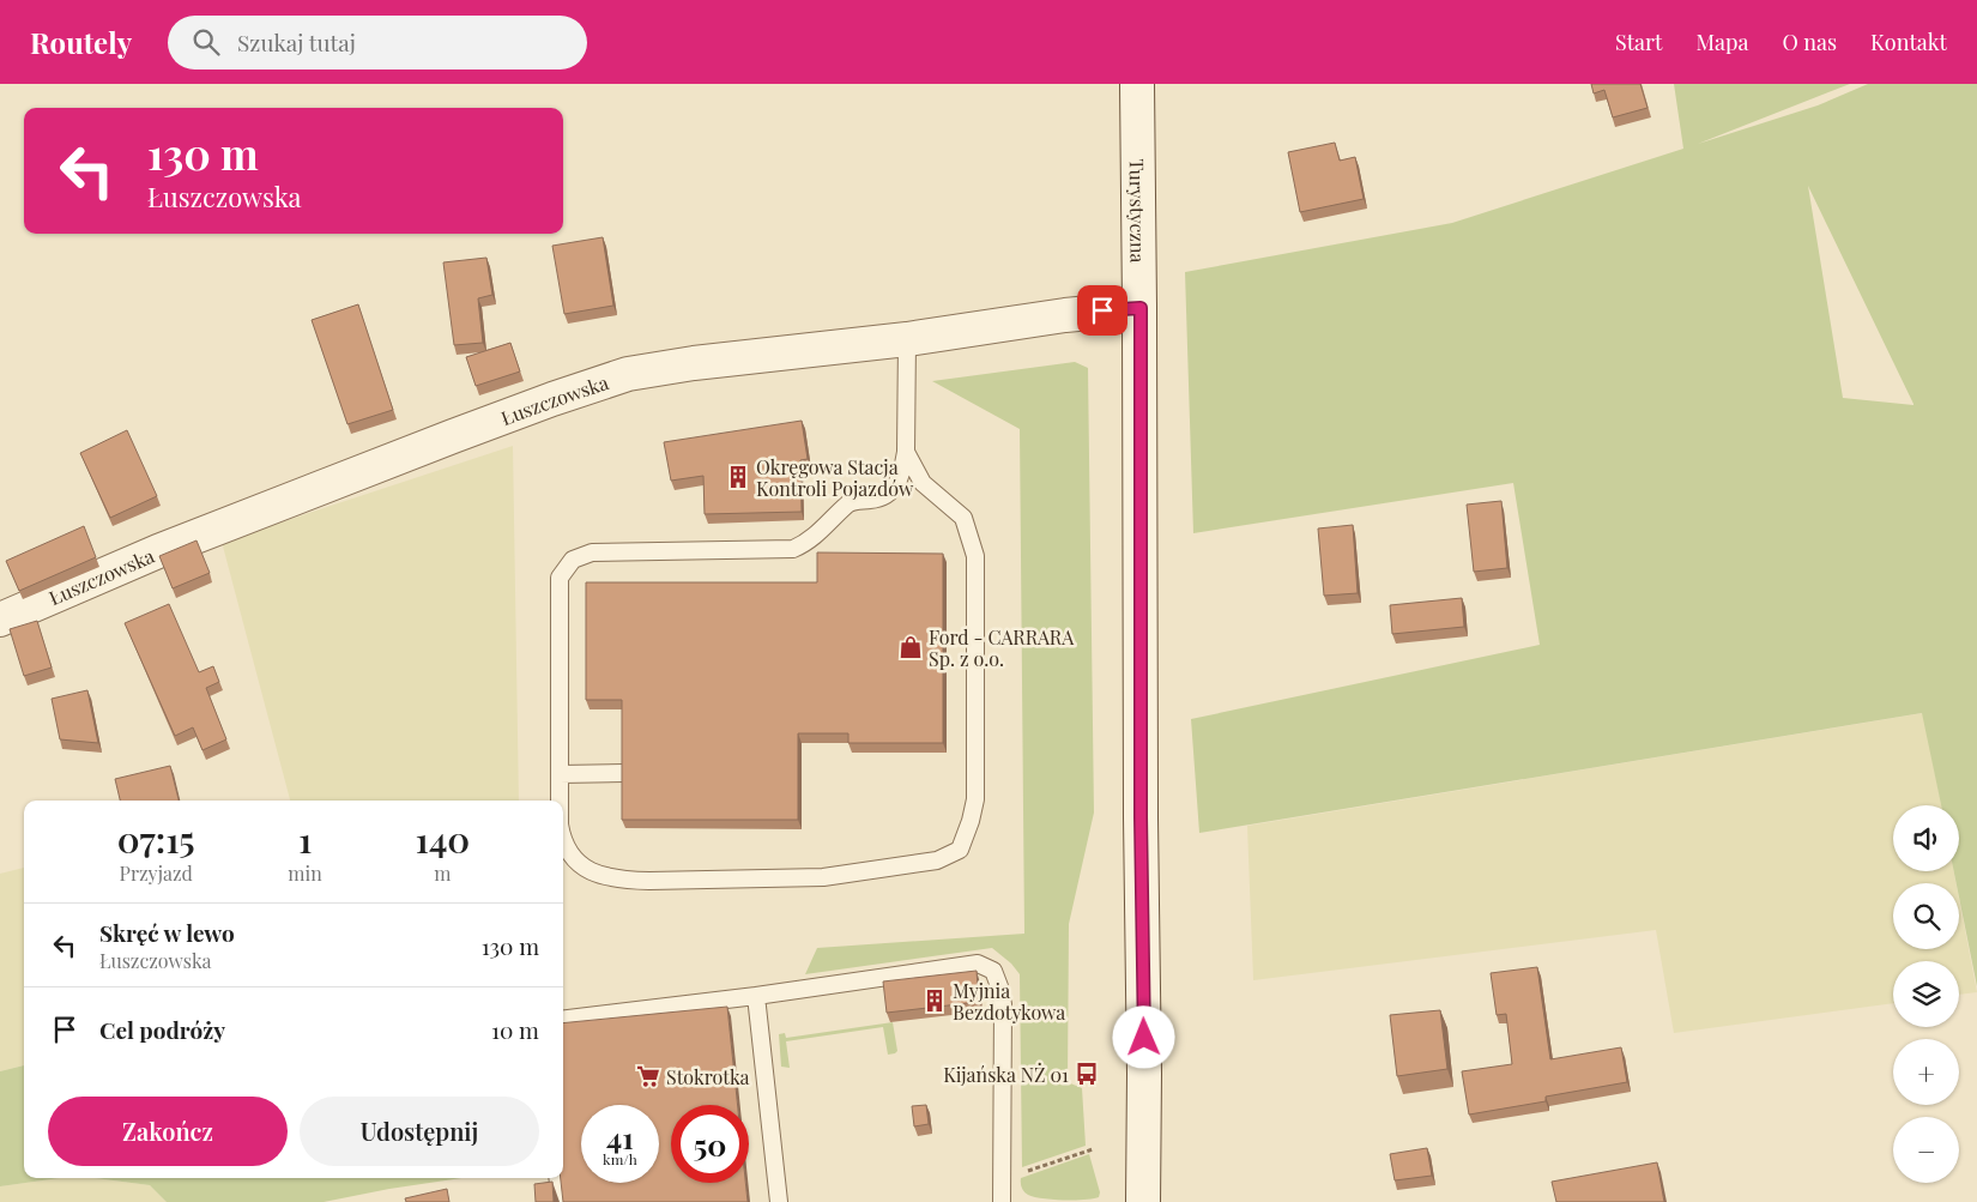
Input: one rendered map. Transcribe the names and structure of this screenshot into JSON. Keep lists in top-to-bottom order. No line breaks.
{"streets":{"street":["Turystyczna","Łuszczowska"]},"crossings":[["Turystyczna","Łuszczowska"]],"places":{"building":["Okręgowa Stacja Kontroli Pojazdów","Myjnia Bezdotykowa"],"shop":["Ford - CARRARA Sp. z o.o."],"bus stop":["Kijańska NŻ 01"],"supermarket":["Stokrotka"]},"page":{"header":"Routely","search":"Szukaj tutaj","nav":["Start","Mapa","O nas","Kontakt"],"turn":["130 m","Łuszczowska"],"eta":["07:15","Przyjazd","1","min","140","m"],"map_buttons":["+","−"],"list":[{"name":"Skręć w lewo","note":"Łuszczowska","value":"130 m"},{"name":"Cel podróży","value":"10 m"}],"buttons":["Zakończ","Udostępnij"],"speed":"41 km/h","limit":"50"}}
